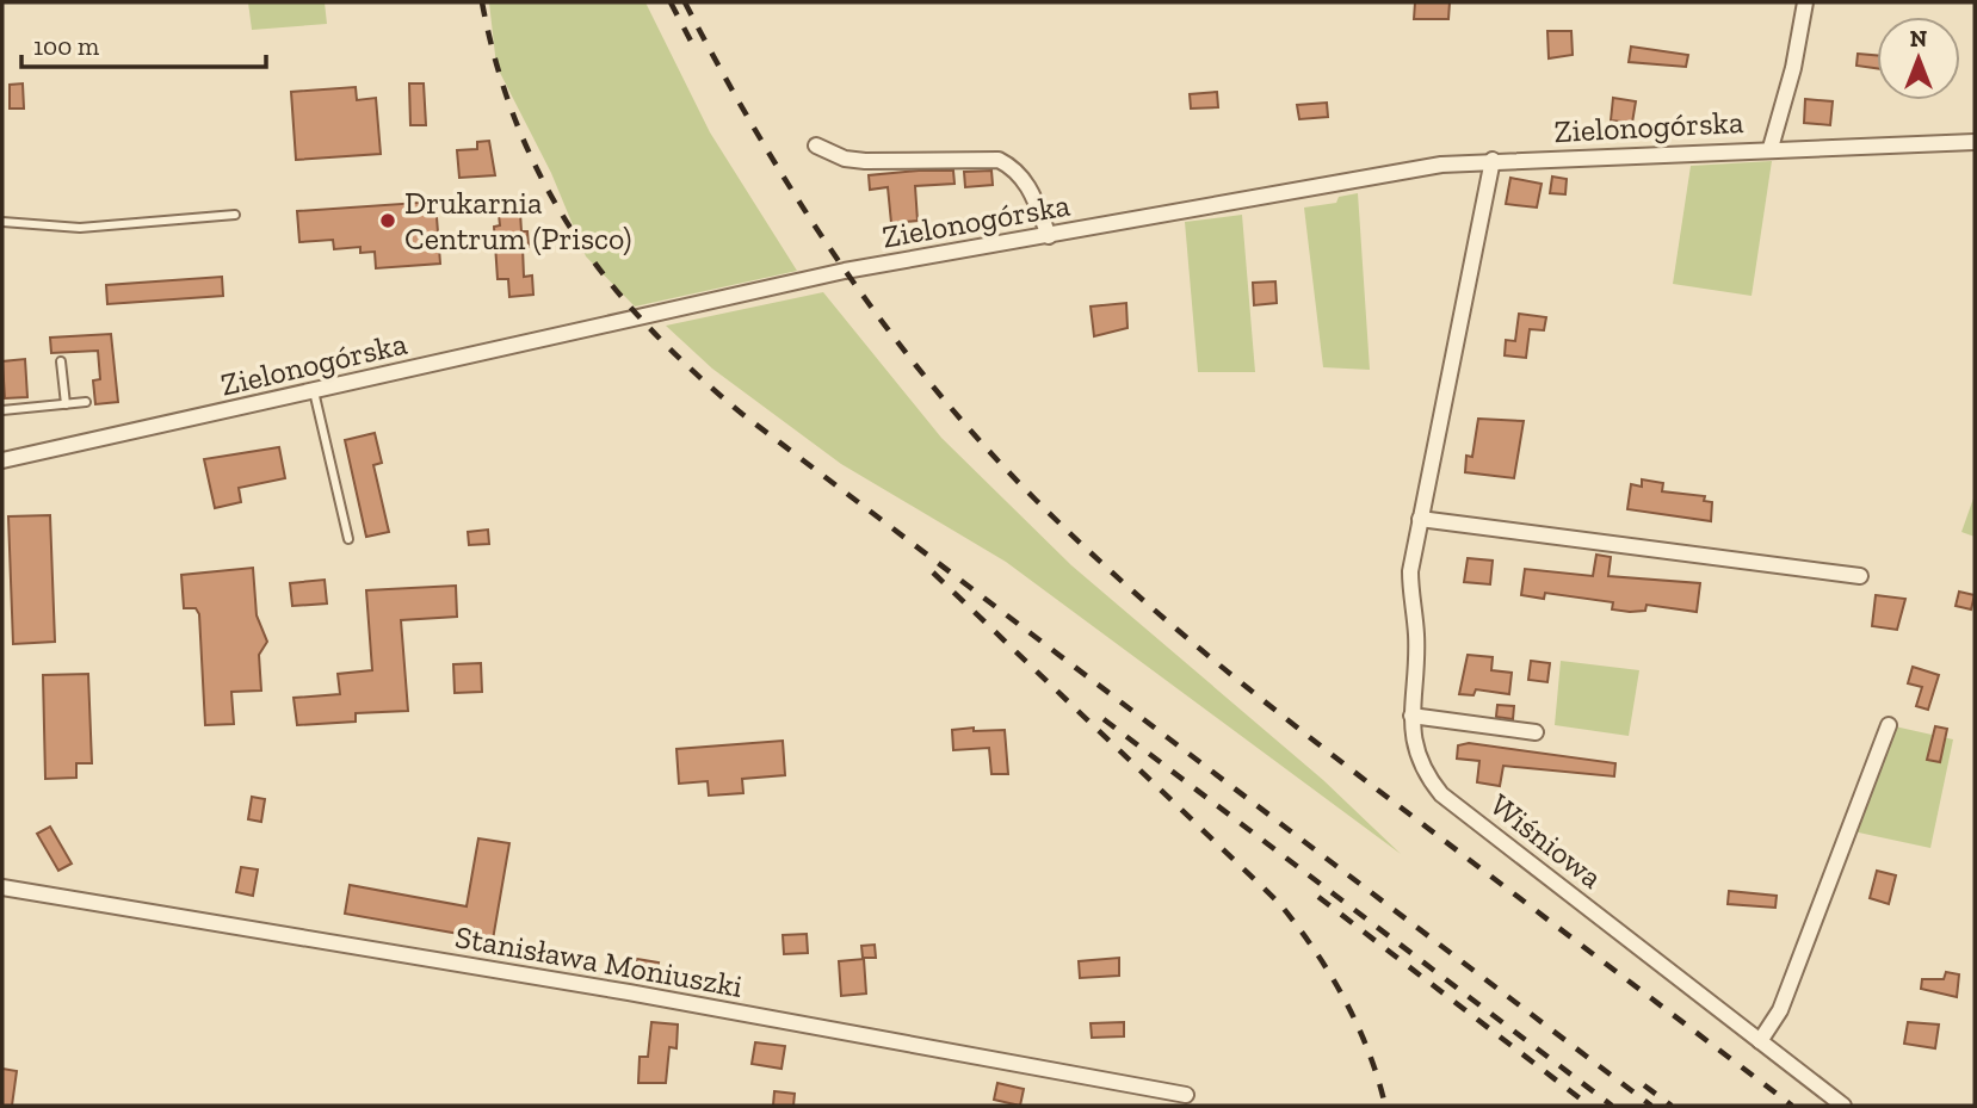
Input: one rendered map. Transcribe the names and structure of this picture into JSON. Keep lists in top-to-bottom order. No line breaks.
{"streets":{"street":["Zielonogórska","Wiśniowa","Stanisława Moniuszki"]},"crossings":[["Zielonogórska","Wiśniowa"]],"places":["Drukarnia Centrum (Prisco)"],"scale_bar":"100 m","north":"top"}
